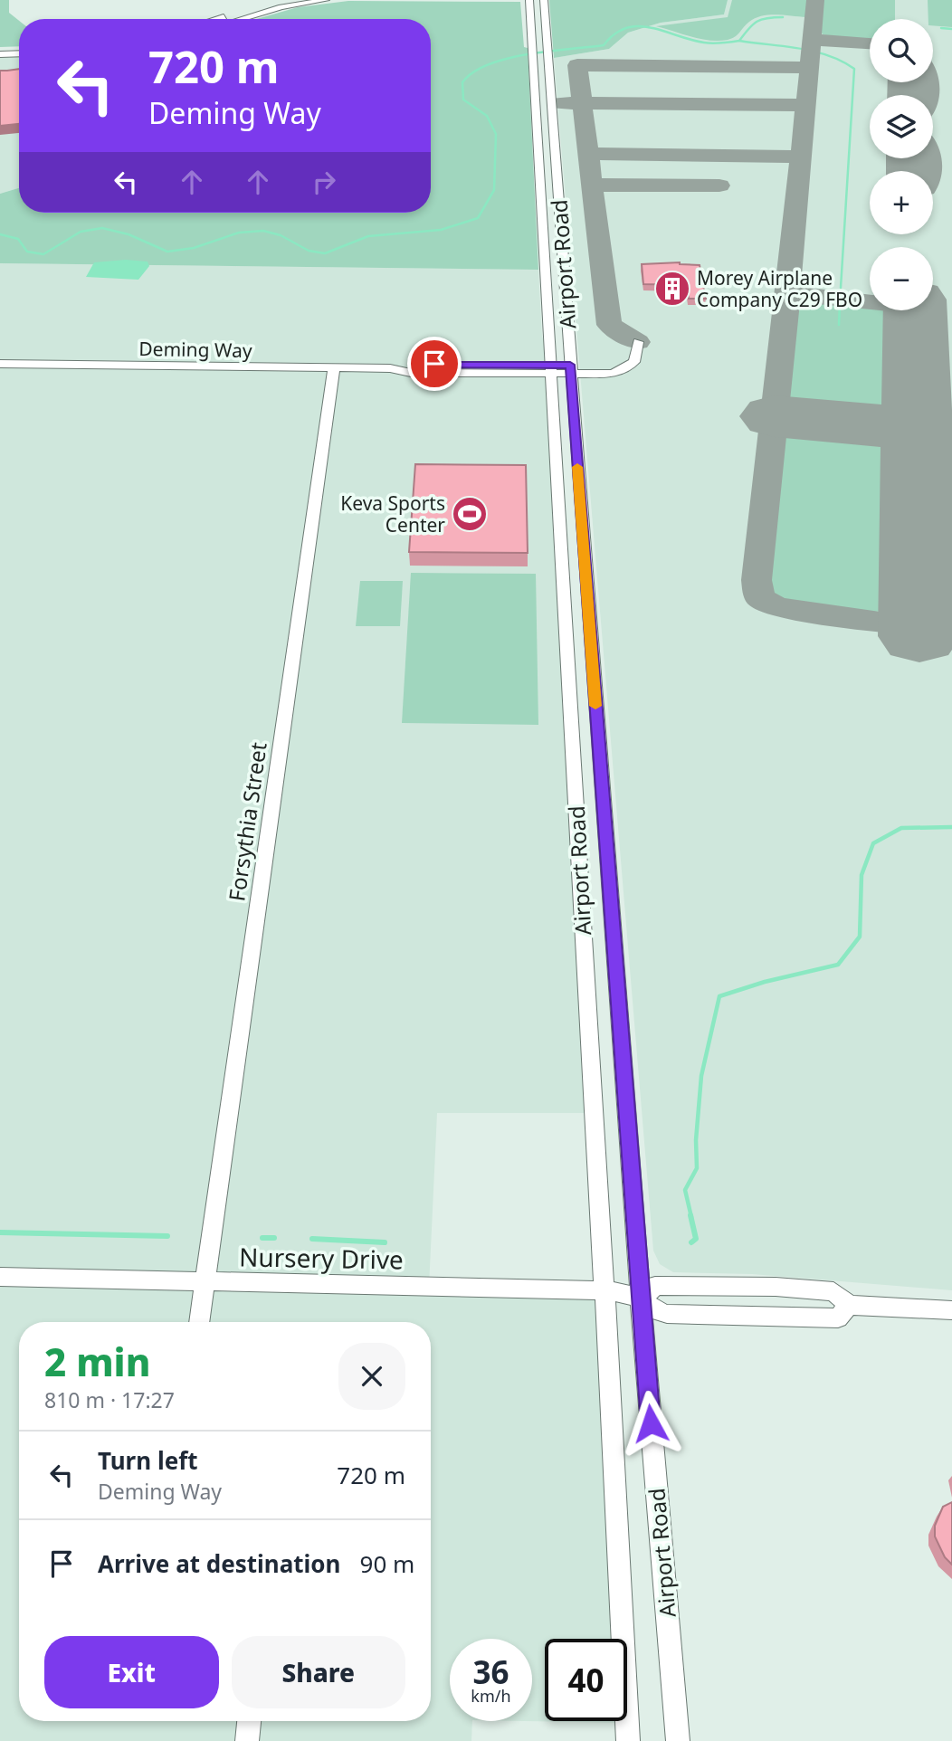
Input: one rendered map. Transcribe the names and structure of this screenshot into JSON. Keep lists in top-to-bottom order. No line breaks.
{"streets":{"street":["Airport Road","Deming Way","Forsythia Street","Nursery Drive"]},"crossings":[["Airport Road","Deming Way"],["Airport Road","Nursery Drive"],["Deming Way","Forsythia Street"],["Forsythia Street","Nursery Drive"]],"places":{"building":["Morey Airplane Company C29 FBO"],"sports":["Keva Sports Center"]},"page":{"map_buttons":["+","−"],"turn":["720 m","Deming Way"],"heading":["2 min","810 m · 17:27"],"list":[{"name":"Turn left","note":"Deming Way","value":"720 m"},{"name":"Arrive at destination","value":"90 m"}],"buttons":["Exit","Share"],"speed":"36 km/h","limit":"40"}}
